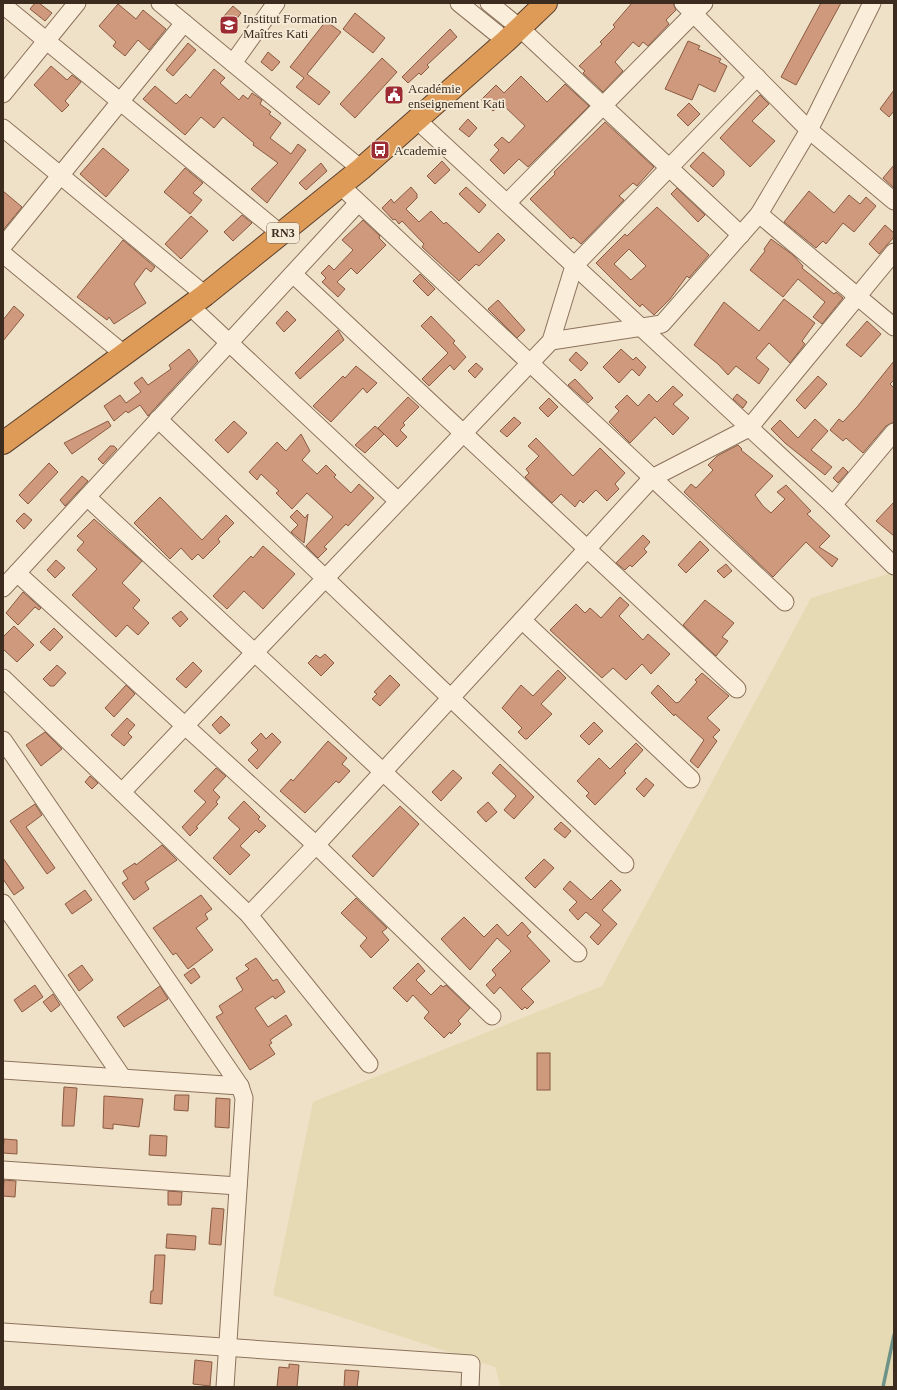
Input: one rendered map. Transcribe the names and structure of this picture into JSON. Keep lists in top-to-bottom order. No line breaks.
{"streets":{"highway":["RN3"]},"places":{"school or university":["Institut Formation Maîtres Kati"],"public building":["Académie enseignement Kati"],"bus stop":["Academie"]}}
